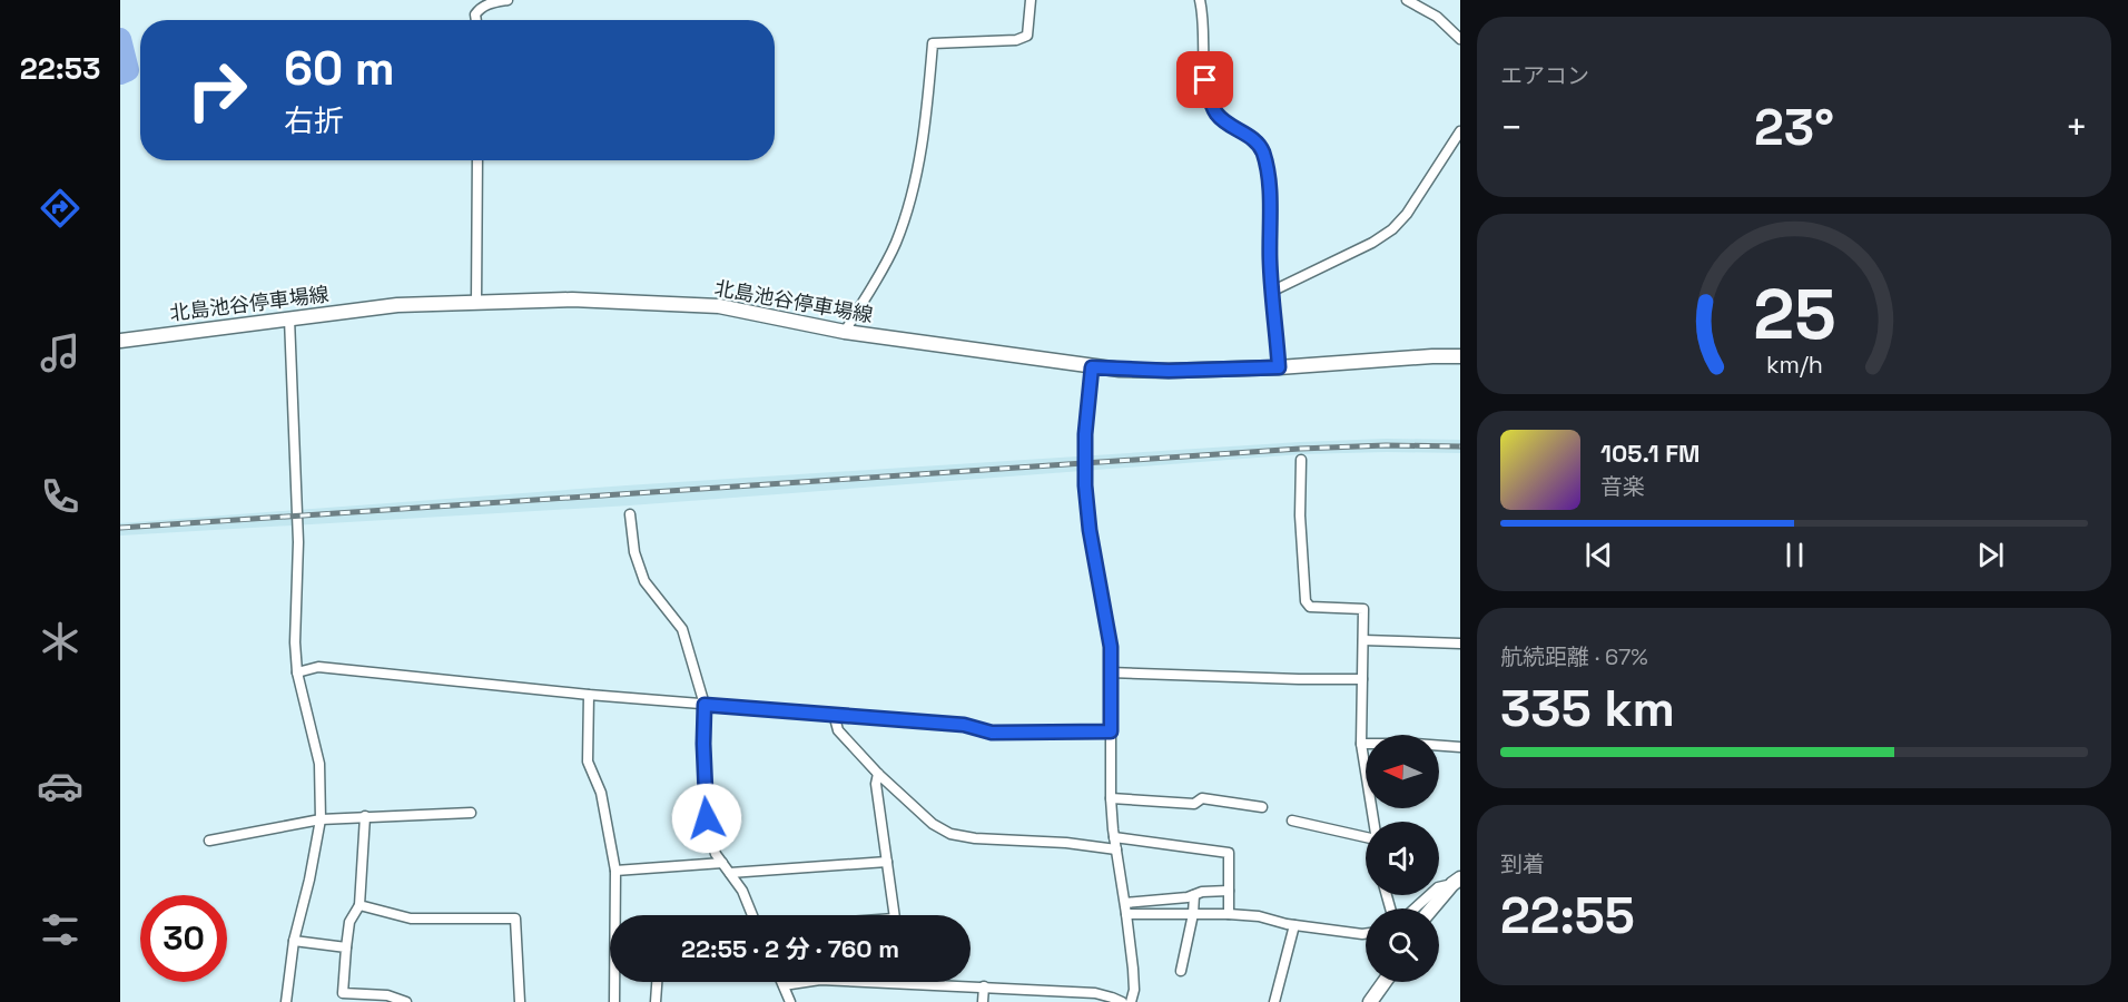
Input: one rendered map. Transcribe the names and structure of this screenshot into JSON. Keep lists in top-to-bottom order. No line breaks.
{"streets":{"main road":["北島池谷停車場線"]},"north":"left","page":{"tabs":"22:53","tile":["エアコン",["航続距離 · 67%","335 km"],["到着","22:55"]],"turn":["60 m","右折"],"heat":["−","23°","+"],"song":["105.1 FM","音楽"],"limit":"30","trip":"22:55 · 2 分 · 760 m","gauge":["25","km/h"]}}
